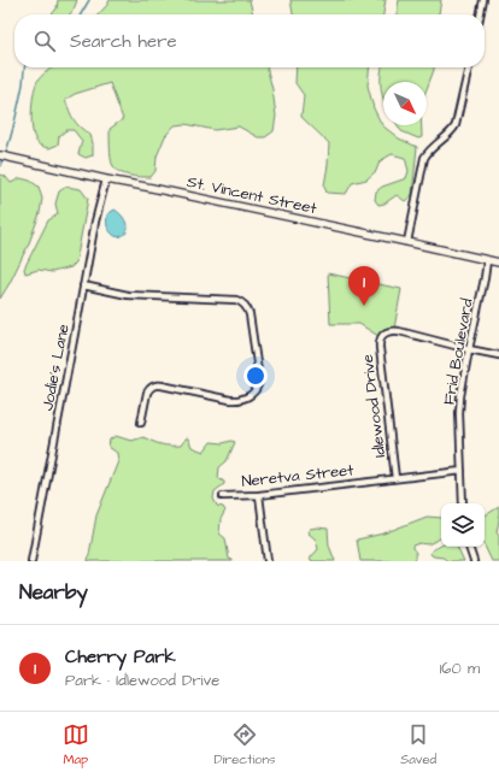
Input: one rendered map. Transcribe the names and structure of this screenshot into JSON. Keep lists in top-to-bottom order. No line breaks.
{"streets":{"street":["St. Vincent Street","Frid Boulevard","Jodie's Lane","Idlewood Drive","Neretva Street"]},"crossings":[["St. Vincent Street","Frid Boulevard"],["St. Vincent Street","Jodie's Lane"],["Frid Boulevard","Idlewood Drive"],["Frid Boulevard","Neretva Street"],["Idlewood Drive","Neretva Street"]],"north":"bottom right","page":{"search":"Search here","pins":"1","heading":"Nearby","list":[{"mark":"1","name":"Cherry Park","note":"Park · Idlewood Drive","value":"160 m"}],"nav":["Map","Directions","Saved"]}}
